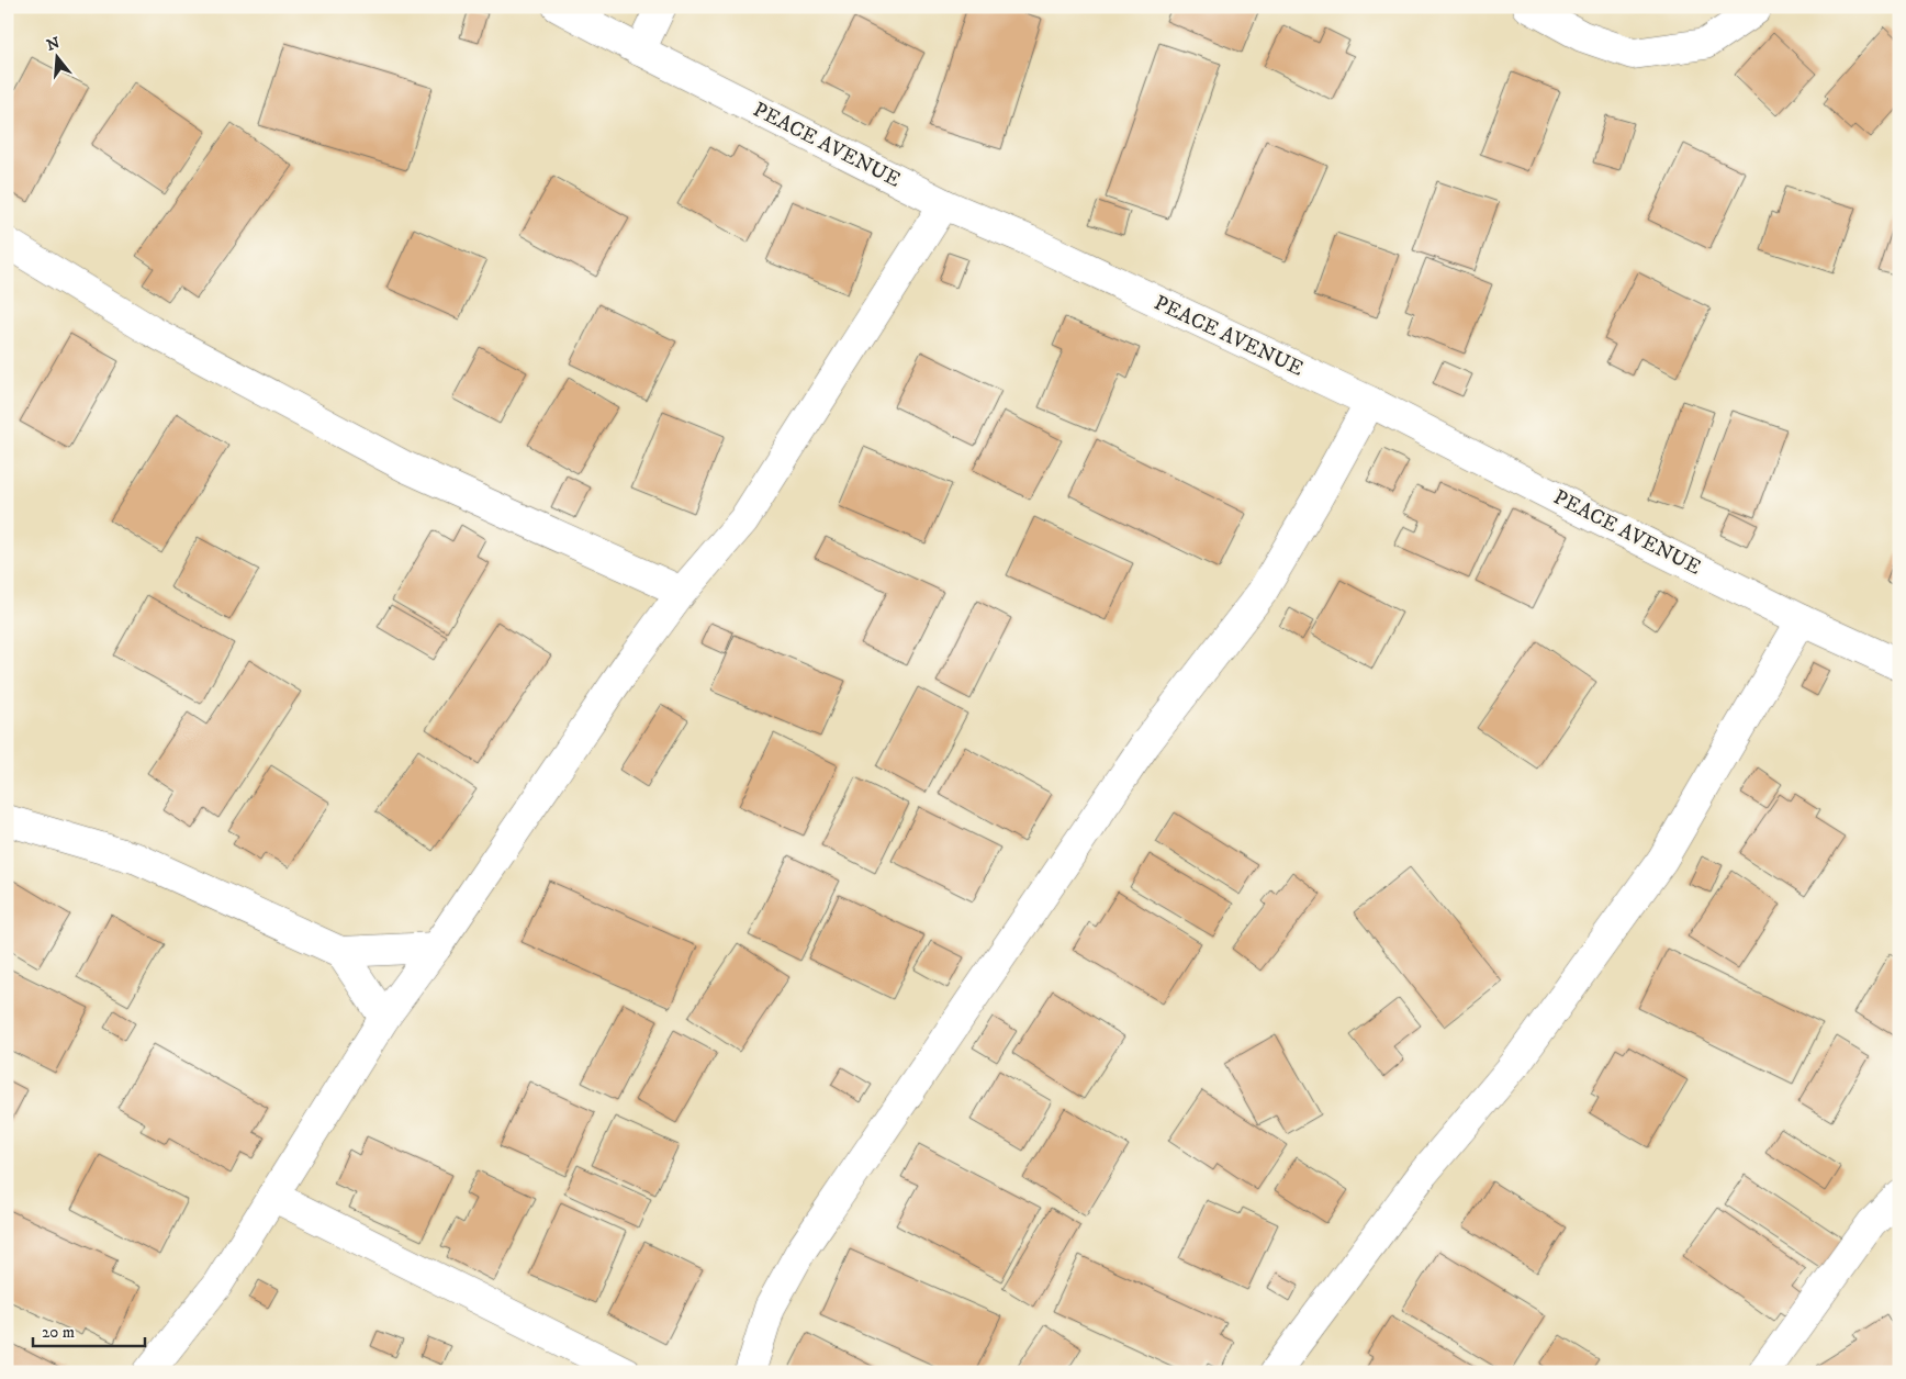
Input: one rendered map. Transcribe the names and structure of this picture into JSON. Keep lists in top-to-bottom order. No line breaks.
{"streets":{"street":["PEACE AVENUE"]},"scale_bar":"20 m","north":"top"}
